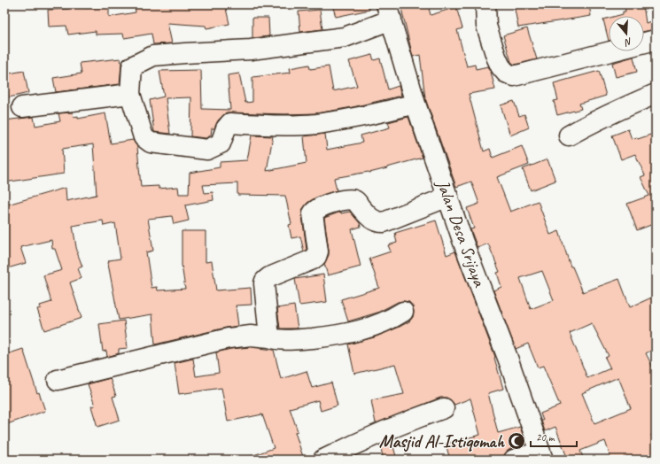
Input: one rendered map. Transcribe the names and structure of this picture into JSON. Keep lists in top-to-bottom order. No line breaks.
{"streets":{"street":["Jalan Desa Srijaya"]},"places":{"mosque":["Masjid Al-Istiqomah"]},"scale_bar":"20 m","north":"bottom"}
